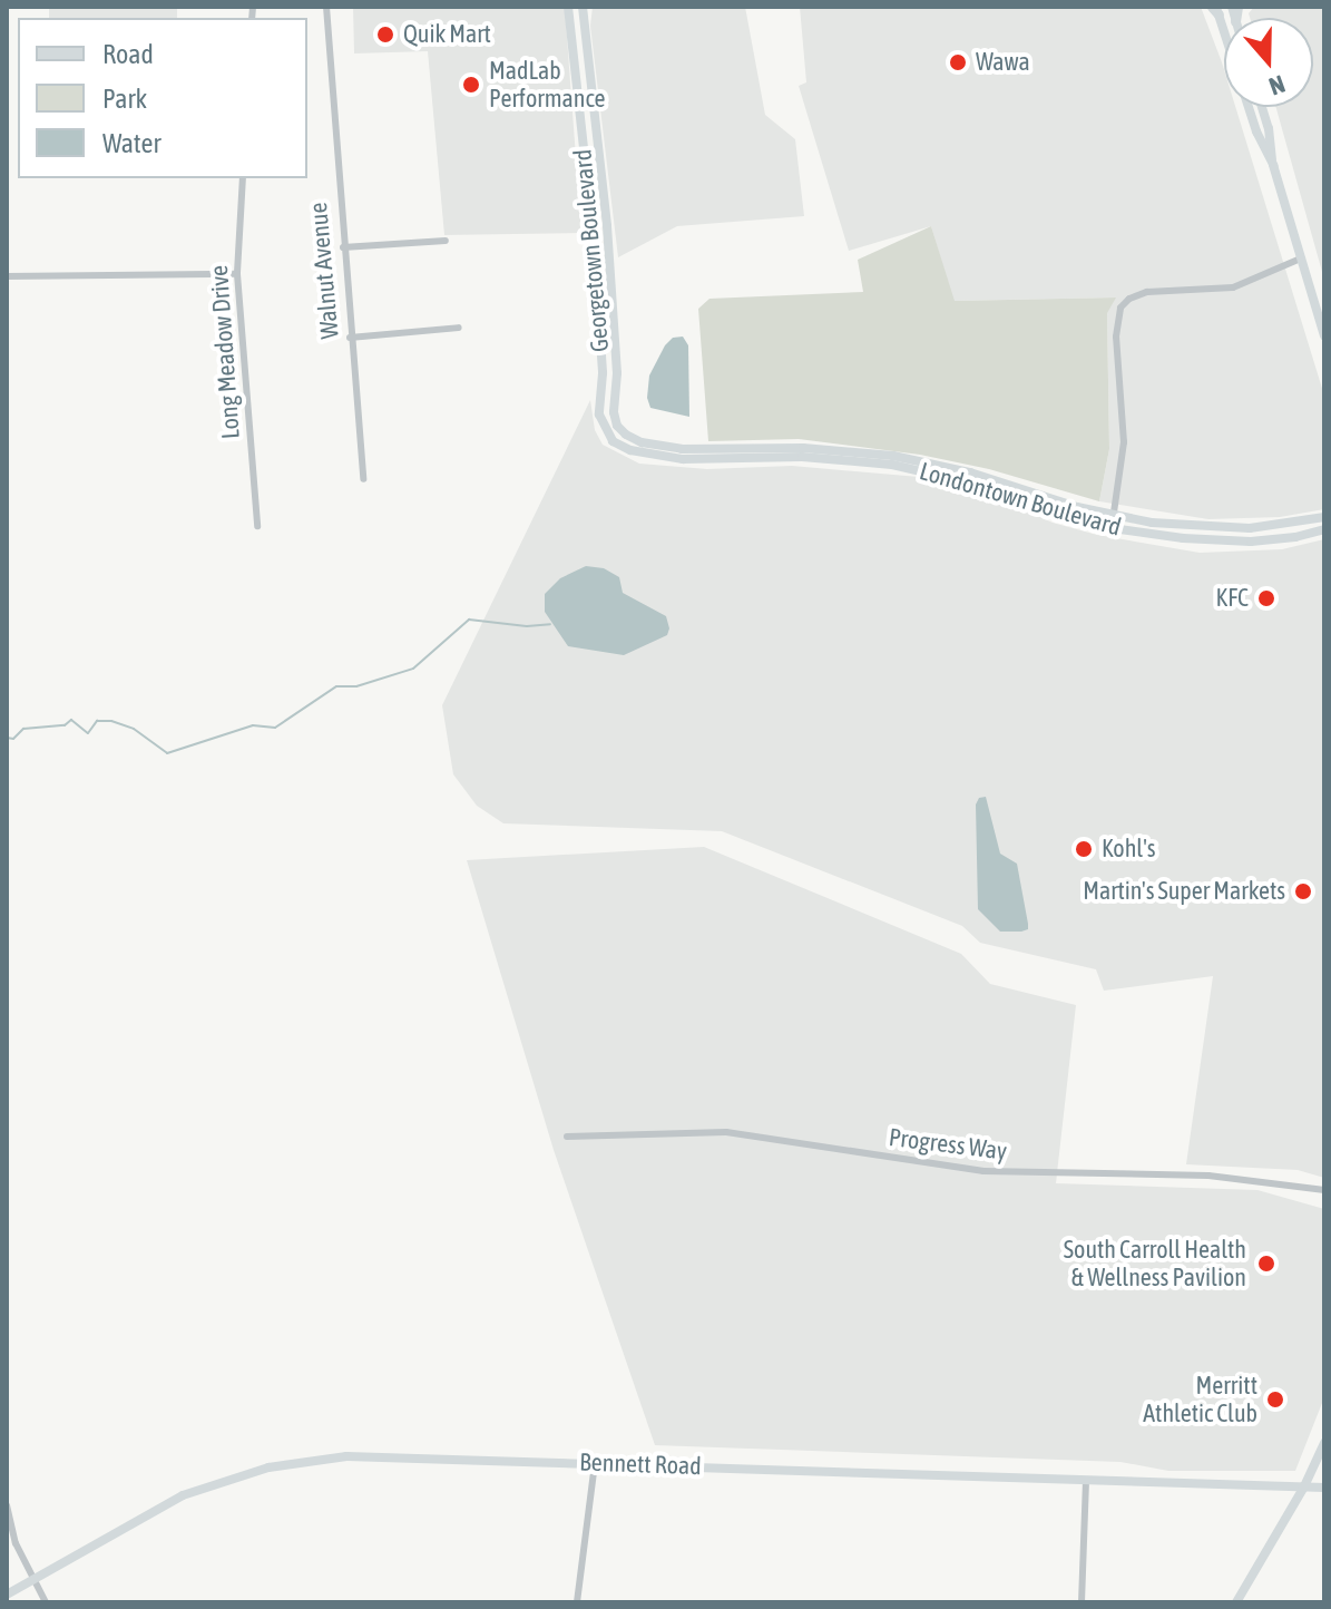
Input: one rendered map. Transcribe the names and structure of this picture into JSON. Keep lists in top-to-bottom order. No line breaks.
{"streets":{"street":["Georgetown Boulevard","Walnut Avenue","Long Meadow Drive","Londontown Boulevard","Progress Way","Bennett Road"]},"crossings":[["Georgetown Boulevard","Londontown Boulevard"]],"places":["Quik Mart","Wawa","MadLab Performance","KFC","Kohl's","Martin's Super Markets","South Carroll Health & Wellness Pavilion","Merritt Athletic Club"],"legend":["Road","Park","Water"],"north":"bottom"}
